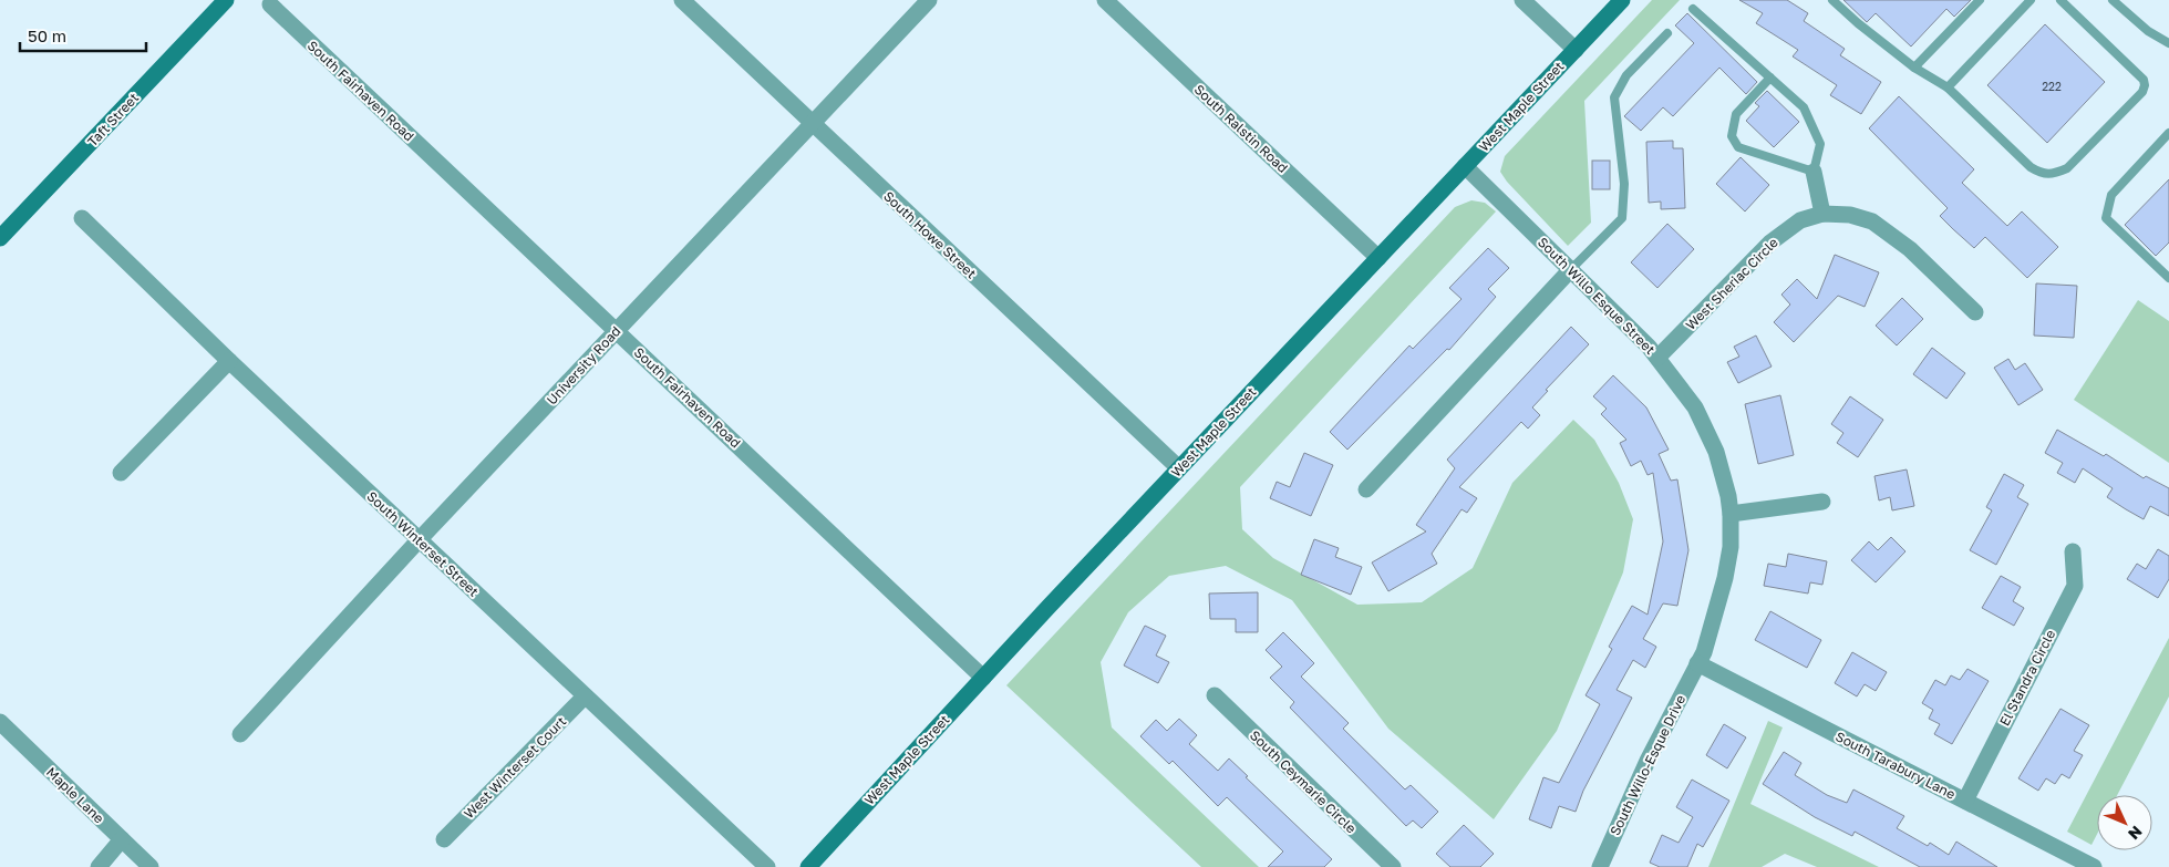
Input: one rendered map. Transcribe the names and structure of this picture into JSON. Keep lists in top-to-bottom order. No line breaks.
{"streets":{"main road":["West Maple Street","Taft Street"],"street":["South Fairhaven Road","South Ralstin Road","South Howe Street","West Sheriac Circle","South Willo Esque Street","University Road","South Winterset Street","El Standra Circle","South Willo-Esque Drive","South Tarabury Lane","West Winterset Court","South Ceymarie Circle","Maple Lane"]},"crossings":[["South Fairhaven Road","West Maple Street"],["South Fairhaven Road","University Road"],["West Maple Street","South Ralstin Road"],["West Maple Street","South Howe Street"],["West Maple Street","South Willo Esque Street"],["South Howe Street","University Road"],["West Sheriac Circle","South Willo Esque Street"],["South Willo Esque Street","South Willo-Esque Drive"],["South Willo Esque Street","South Tarabury Lane"],["University Road","South Winterset Street"],["South Winterset Street","West Winterset Court"],["El Standra Circle","South Tarabury Lane"],["South Willo-Esque Drive","South Tarabury Lane"]],"house_numbers":["222"],"scale_bar":"50 m","north":"bottom right"}
